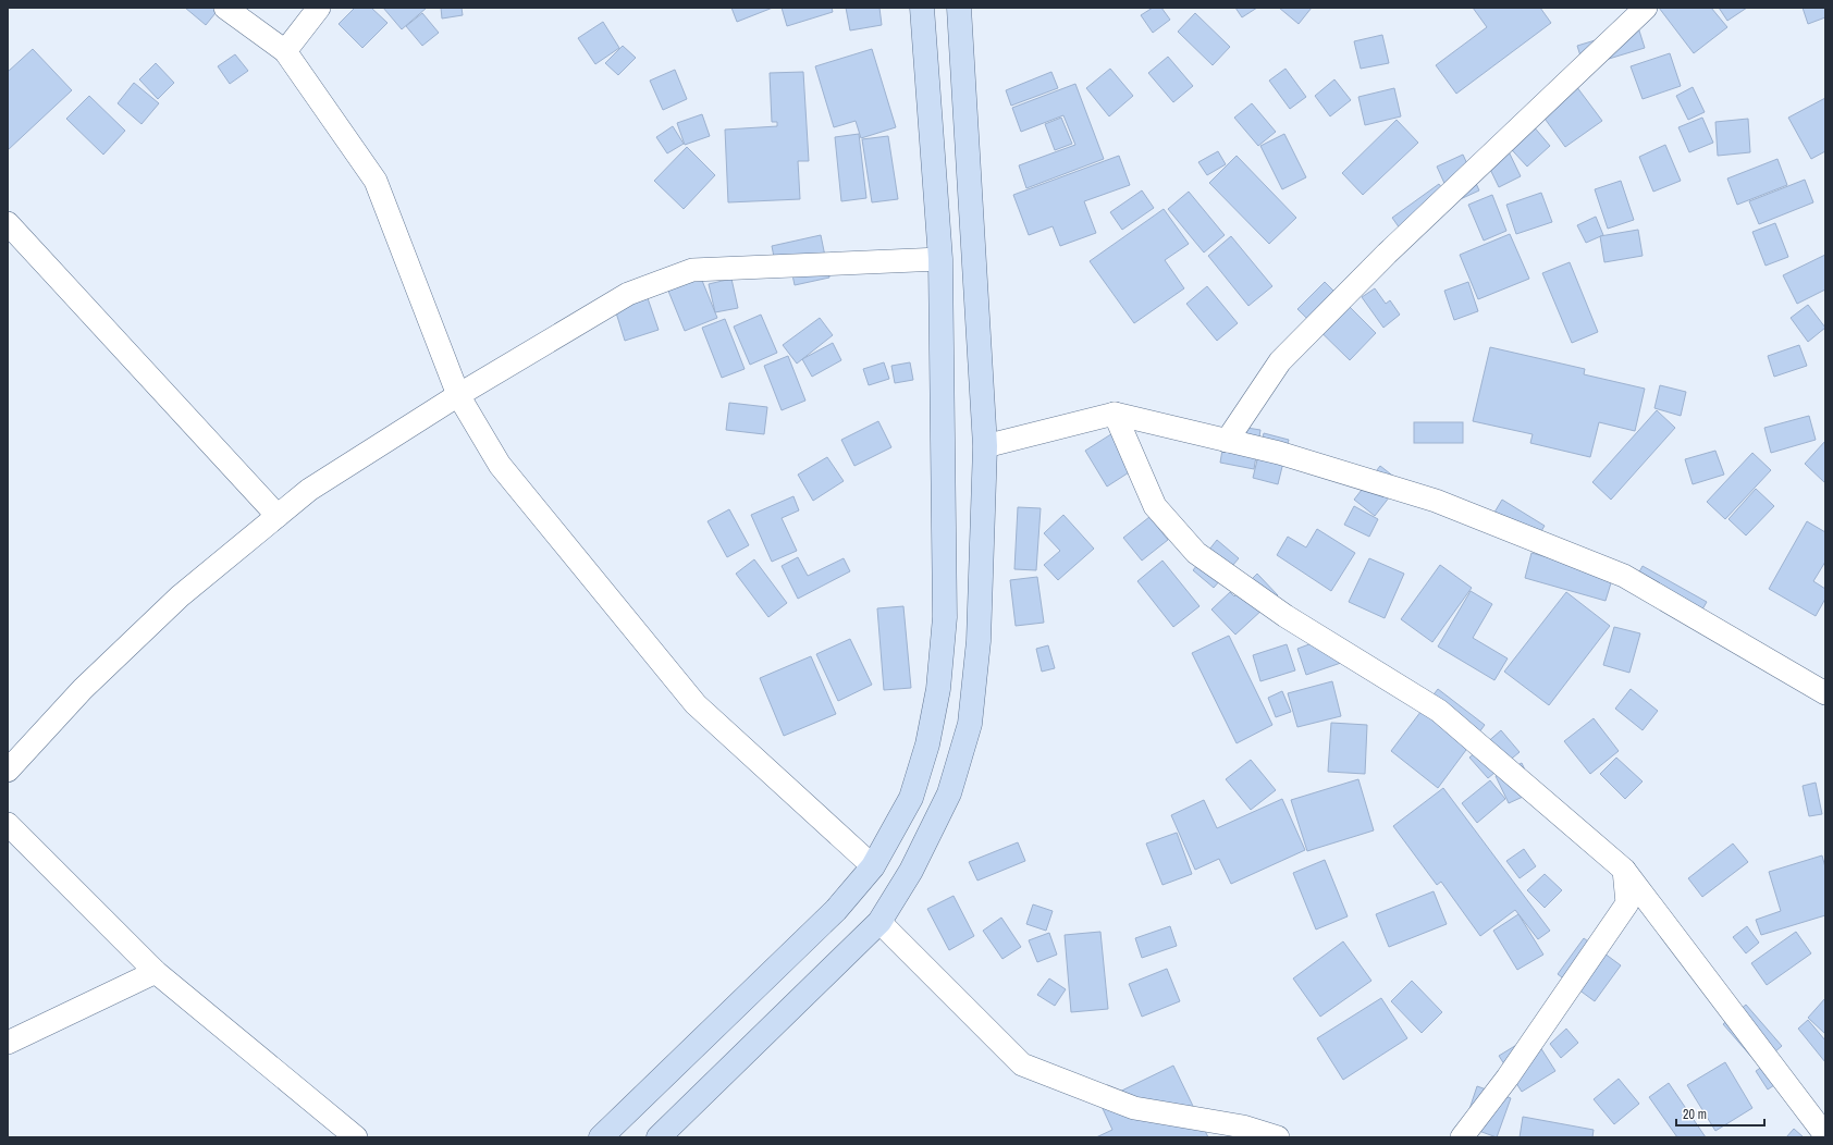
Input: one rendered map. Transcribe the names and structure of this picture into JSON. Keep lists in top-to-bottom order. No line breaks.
{"scale_bar":"20 m"}
